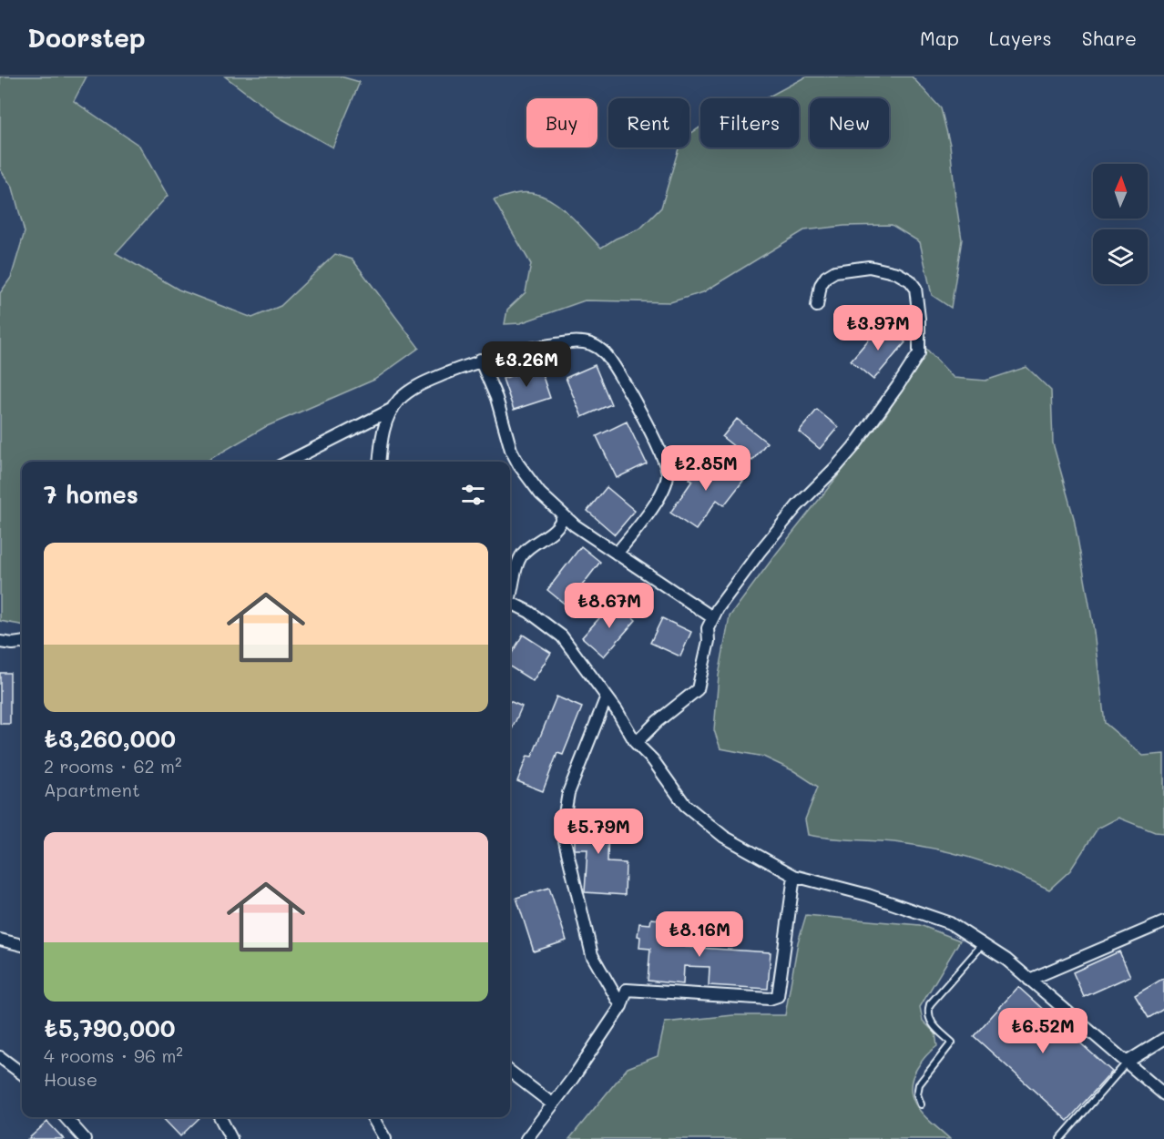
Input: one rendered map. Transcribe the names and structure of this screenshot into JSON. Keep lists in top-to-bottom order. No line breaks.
{"north":"top","page":{"header":"Doorstep","nav":["Map","Layers","Share"],"chip":["Buy","Rent","Filters","New"],"price":["₺3.97M","₺3.26M","₺2.85M","₺8.67M","₺5.79M","₺8.16M","₺6.52M"],"heading":"7 homes","list":[{"name":"₺3,260,000","note":"2 rooms · 62 m² · Apartment"},{"name":"₺5,790,000","note":"4 rooms · 96 m² · House"}]}}
